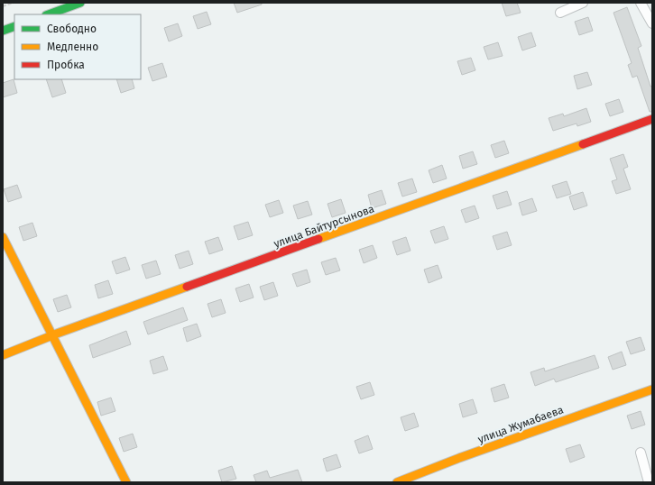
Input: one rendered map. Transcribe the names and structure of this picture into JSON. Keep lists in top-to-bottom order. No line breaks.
{"streets":{"street":["улица Байтурсынова","улица Жумабаева"]},"legend":["Свободно","Медленно","Пробка"]}
